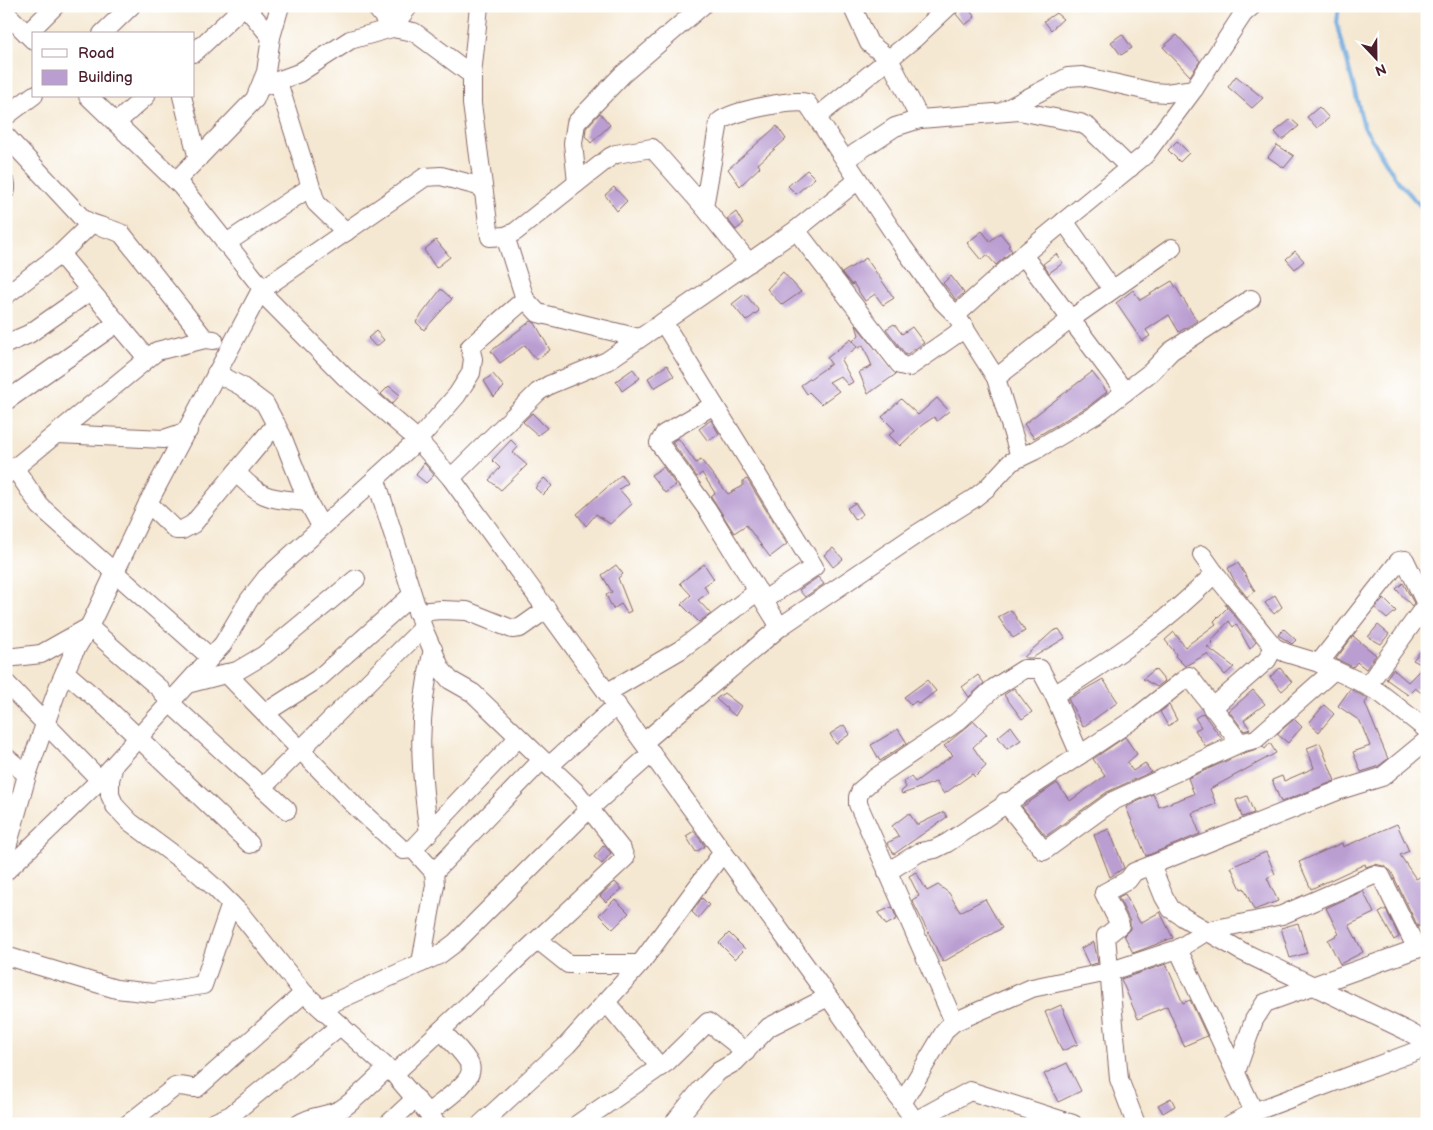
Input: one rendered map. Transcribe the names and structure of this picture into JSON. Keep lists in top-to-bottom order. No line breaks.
{"legend":["Road","Building"],"north":"bottom"}
